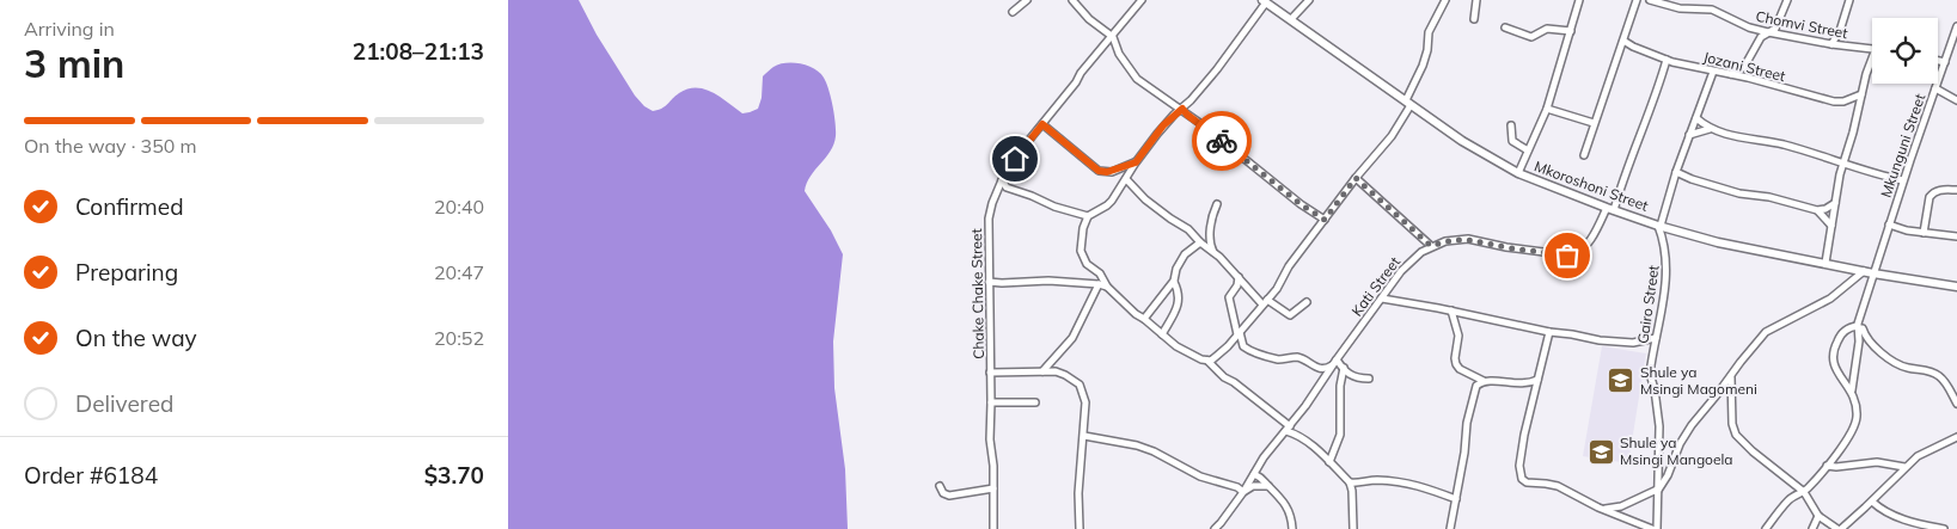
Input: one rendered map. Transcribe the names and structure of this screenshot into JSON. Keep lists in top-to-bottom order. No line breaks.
{"streets":{"street":["Chomvi Street","Jozani Street","Mkunguni Street","Mkoroshoni Street","Kati Street","Chake Chake Street","Gairo Street"]},"crossings":[["Jozani Street","Kati Street"],["Mkunguni Street","Mkoroshoni Street"],["Mkoroshoni Street","Kati Street"],["Mkoroshoni Street","Gairo Street"]],"places":{"school or university":["Shule ya Msingi Magomeni","Shule ya Msingi Mangoela"]},"page":{"heading":["3 min","Arriving in","21:08–21:13"],"panel":["Order #6184","$3.70"],"bar":"On the way · 350 m","list":[["Confirmed","20:40"],["Preparing","20:47"],["On the way","20:52"],"Delivered"]}}
